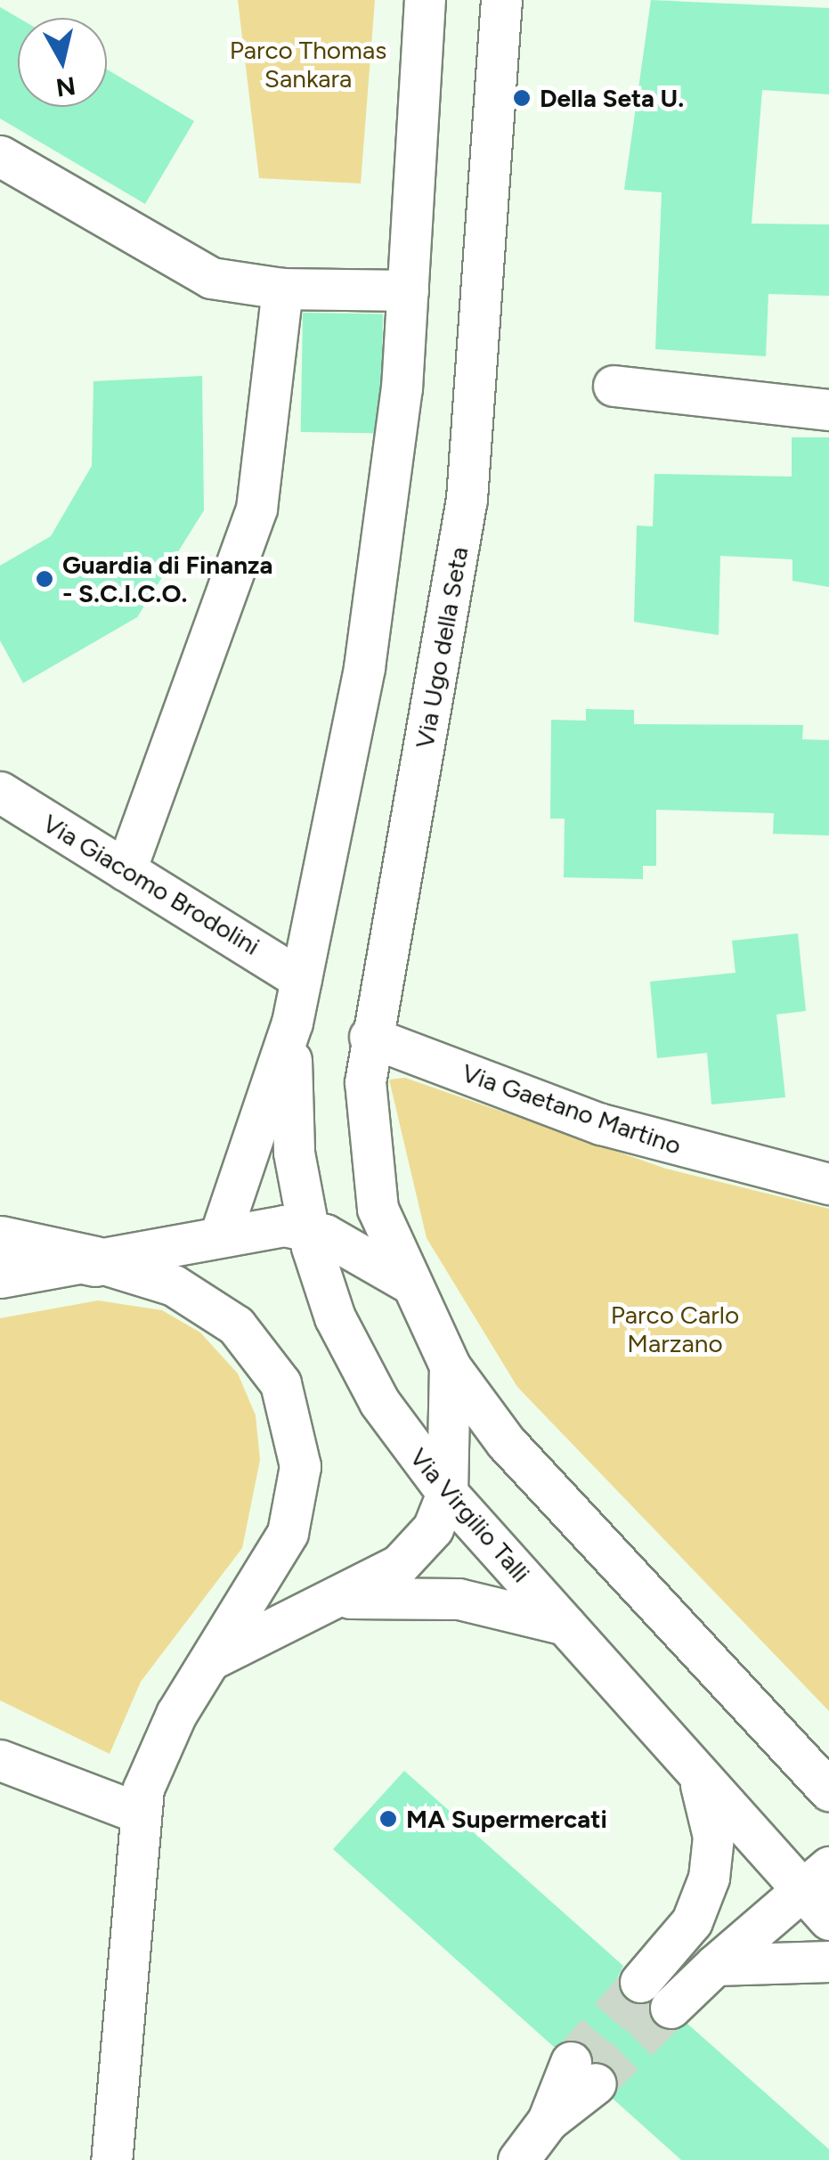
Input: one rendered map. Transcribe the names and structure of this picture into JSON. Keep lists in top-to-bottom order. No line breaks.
{"streets":{"street":["Via Ugo della Seta","Via Giacomo Brodolini","Via Gaetano Martino","Via Virgilio Talli"]},"crossings":[["Via Ugo della Seta","Via Gaetano Martino"]],"parks":["Parco Thomas Sankara","Parco Carlo Marzano"],"places":["Della Seta U.","Guardia di Finanza - S.C.I.C.O.","MA Supermercati"],"north":"bottom"}
